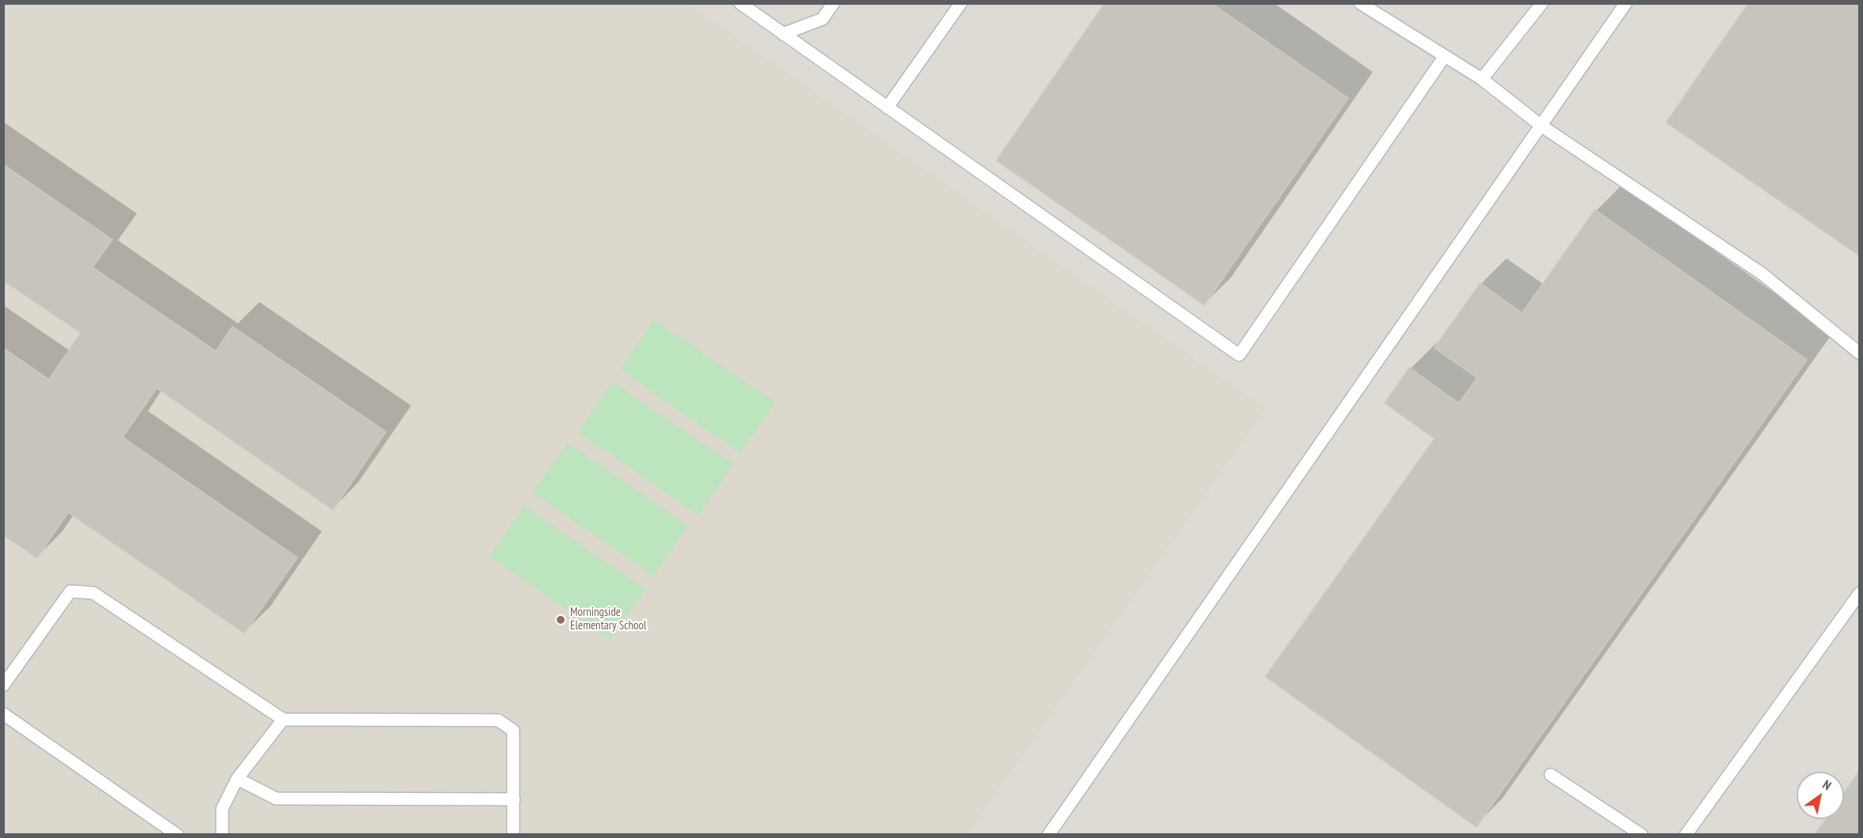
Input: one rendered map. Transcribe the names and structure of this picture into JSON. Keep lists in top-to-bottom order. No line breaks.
{"places":["Morningside Elementary School"],"north":"top right"}
